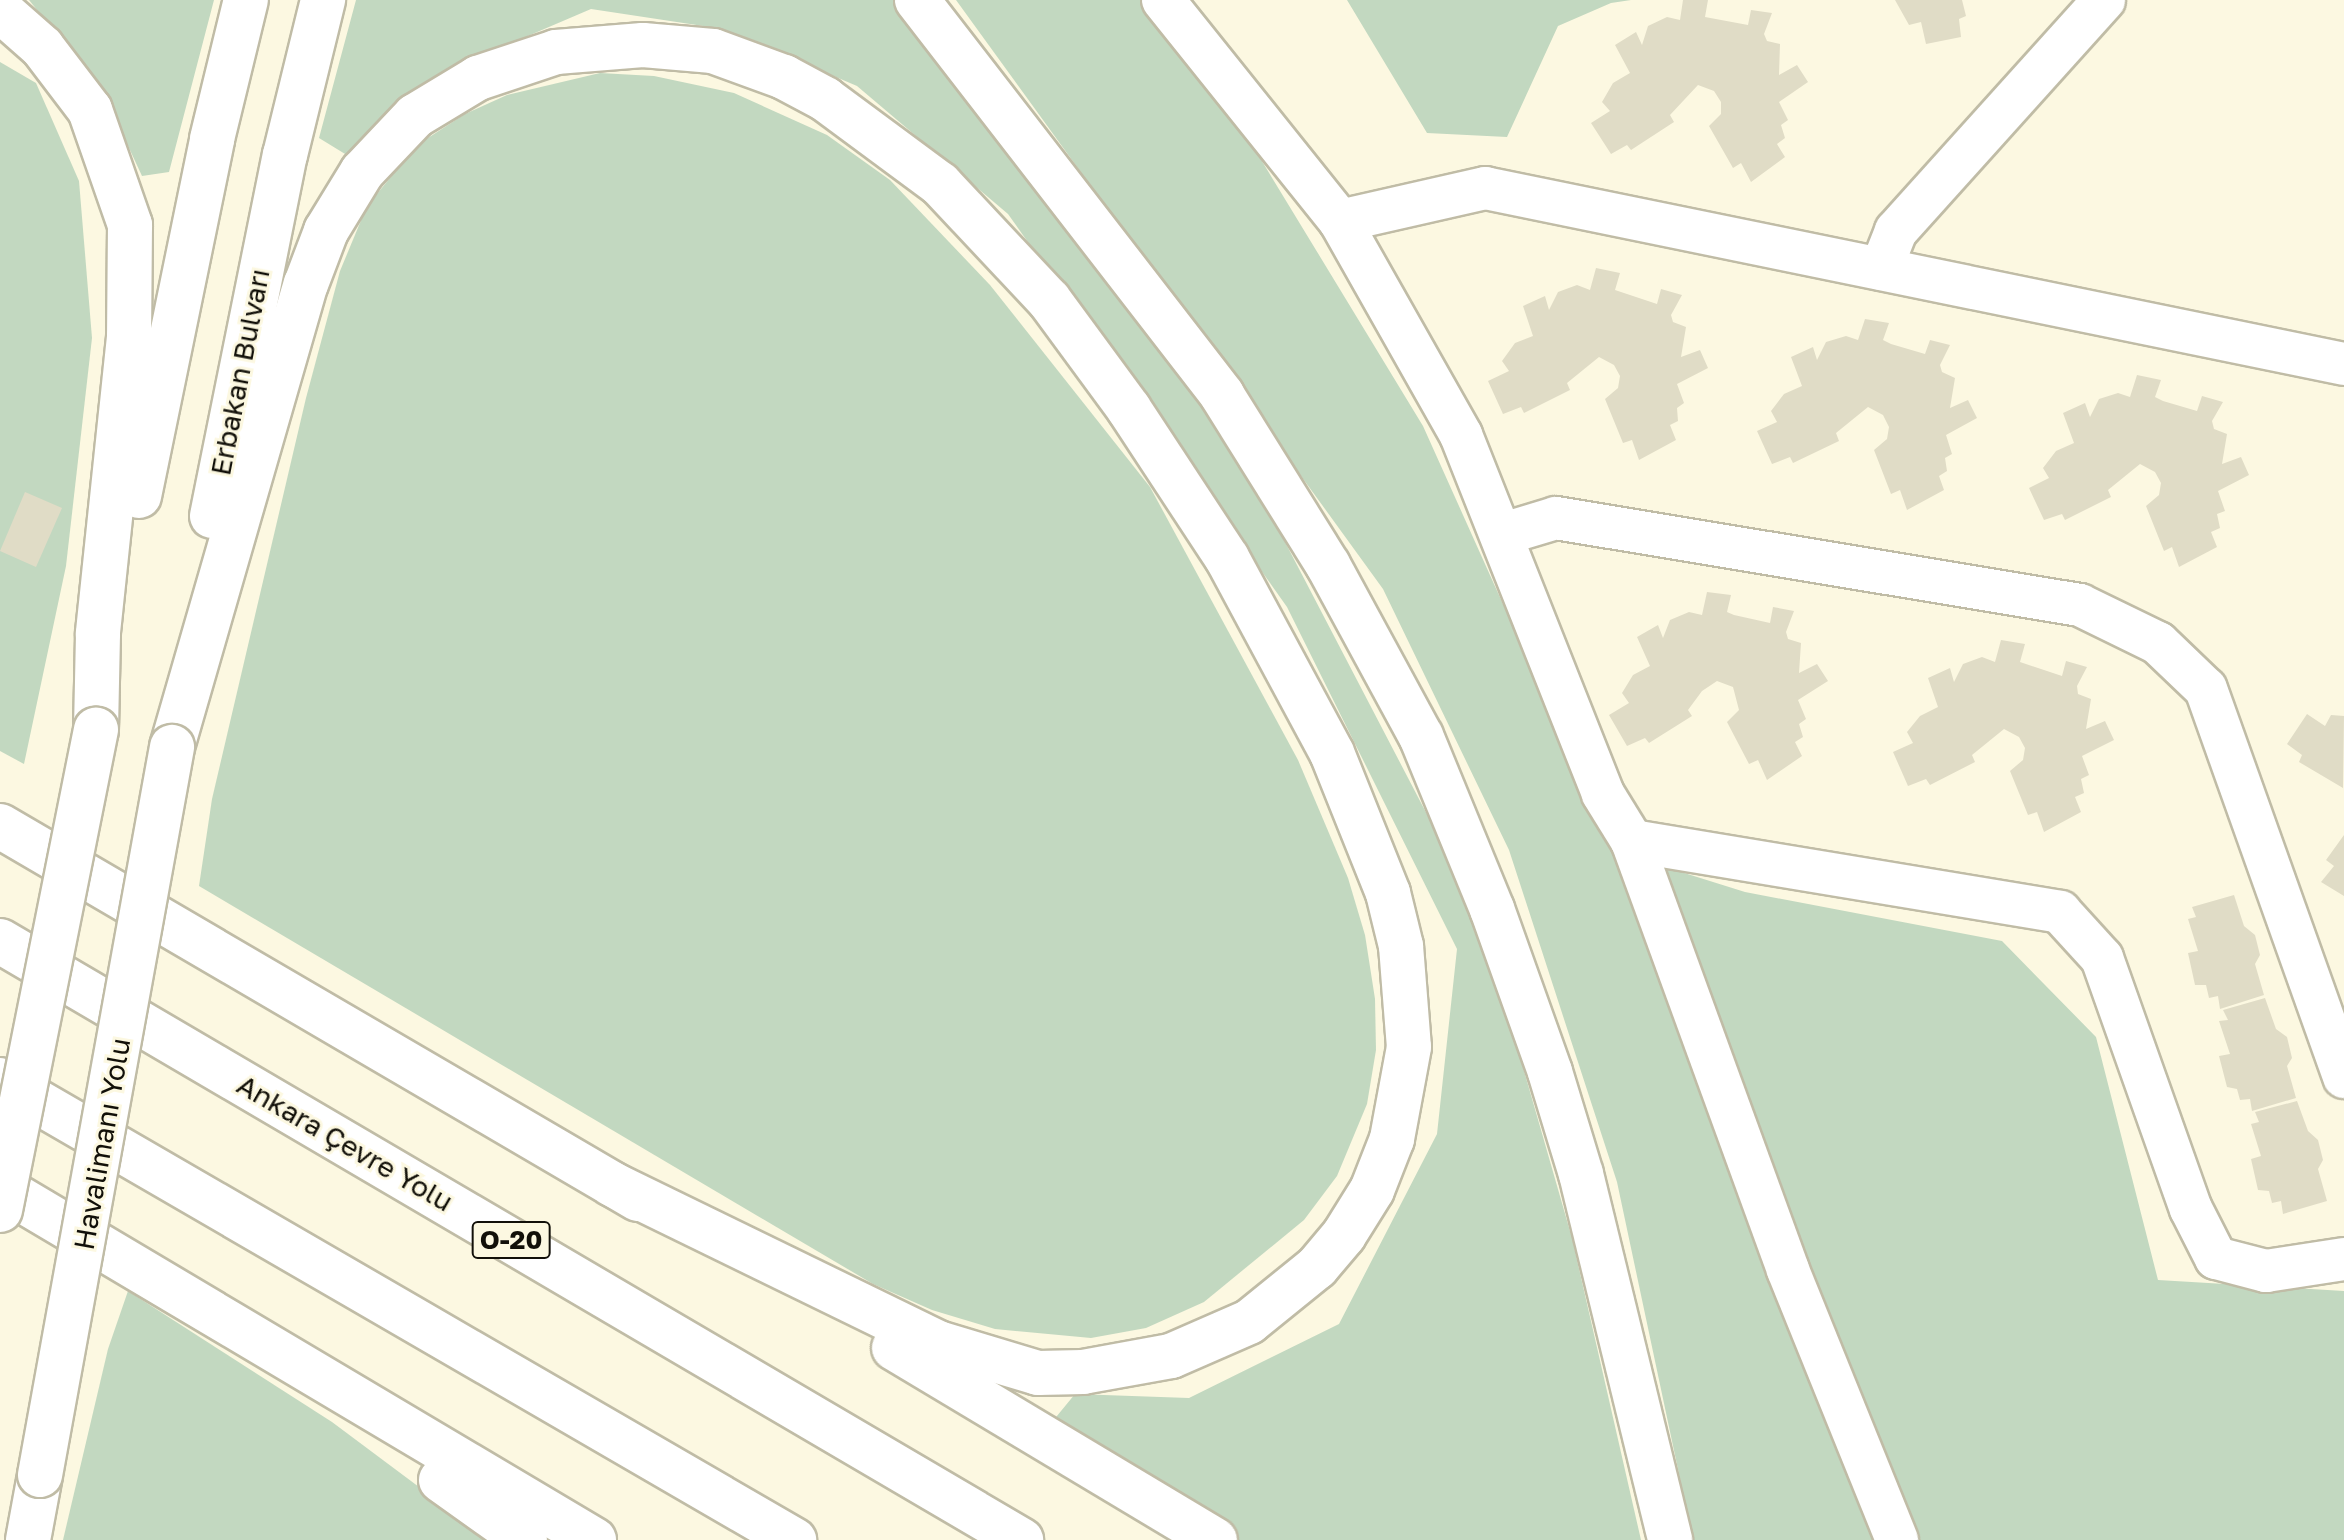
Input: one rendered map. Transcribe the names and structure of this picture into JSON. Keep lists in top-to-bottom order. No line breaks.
{"streets":{"highway":["Erbakan Bulvarı","Ankara Çevre Yolu","Havalimanı Yolu","O-20"]},"crossings":[["Erbakan Bulvarı","Havalimanı Yolu"]]}
